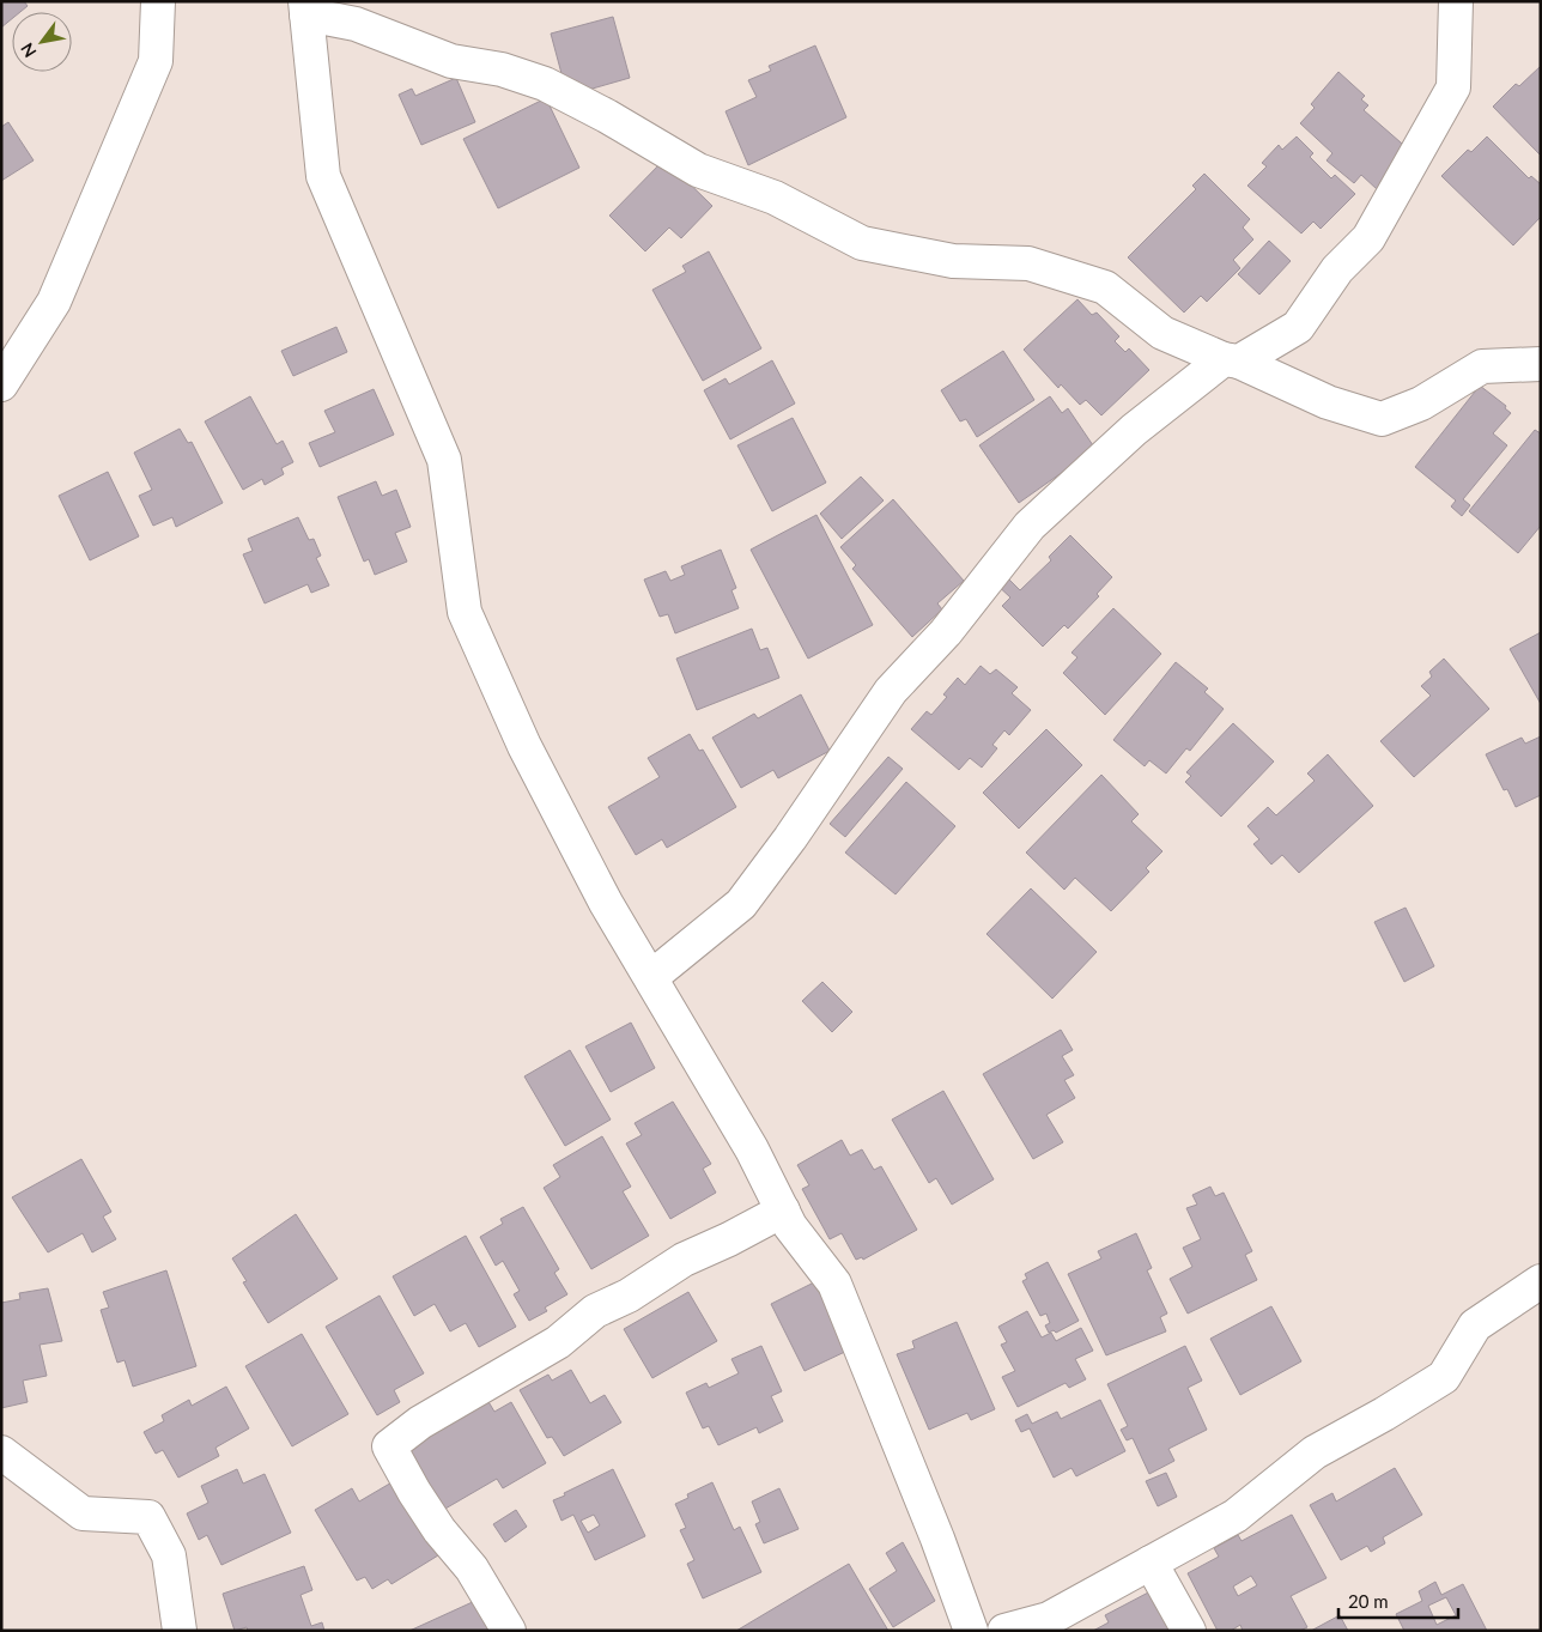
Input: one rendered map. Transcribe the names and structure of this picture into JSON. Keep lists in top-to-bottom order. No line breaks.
{"scale_bar":"20 m","north":"bottom left"}
